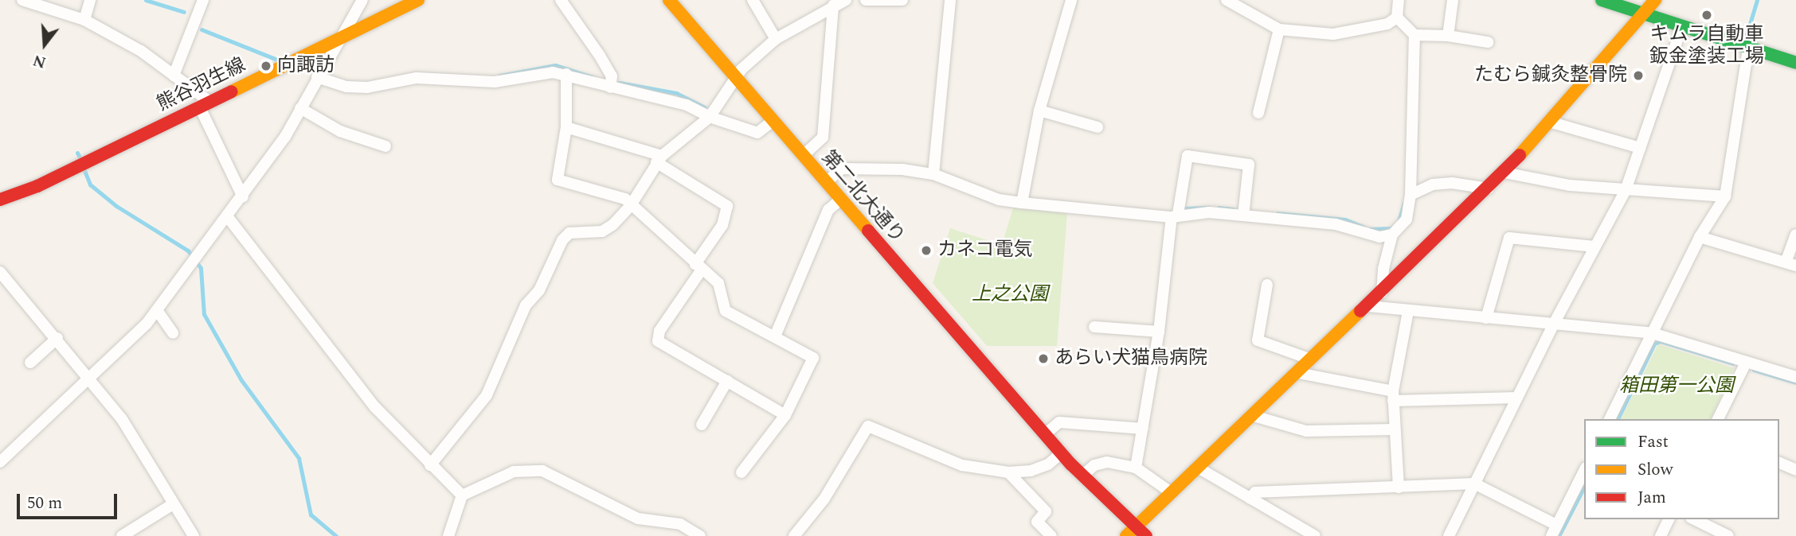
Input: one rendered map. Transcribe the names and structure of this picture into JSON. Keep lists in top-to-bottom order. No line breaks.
{"streets":{"street":["熊谷羽生線","第二北大通り"]},"parks":["上之公園","箱田第一公園"],"places":["キムラ自動車 鈑金塗装工場","向諏訪","たむら鍼灸整骨院","カネコ電気","あらい犬猫鳥病院"],"legend":["Fast","Slow","Jam"],"scale_bar":"50 m","north":"bottom"}
